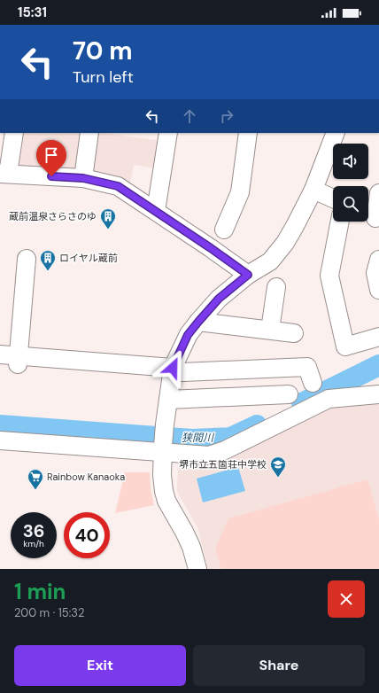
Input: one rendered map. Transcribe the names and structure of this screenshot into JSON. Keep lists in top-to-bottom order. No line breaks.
{"water":["狭間川"],"places":{"building":["蔵前温泉さらさのゆ","ロイヤル蔵前"],"school or university":["堺市立五箇荘中学校"],"supermarket":["Rainbow Kanaoka"]},"page":{"status":"15:31","turn":["70 m","Turn left"],"speed":"36 km/h","limit":"40","heading":["1 min","200 m · 15:32"],"buttons":["Exit","Share"]}}
